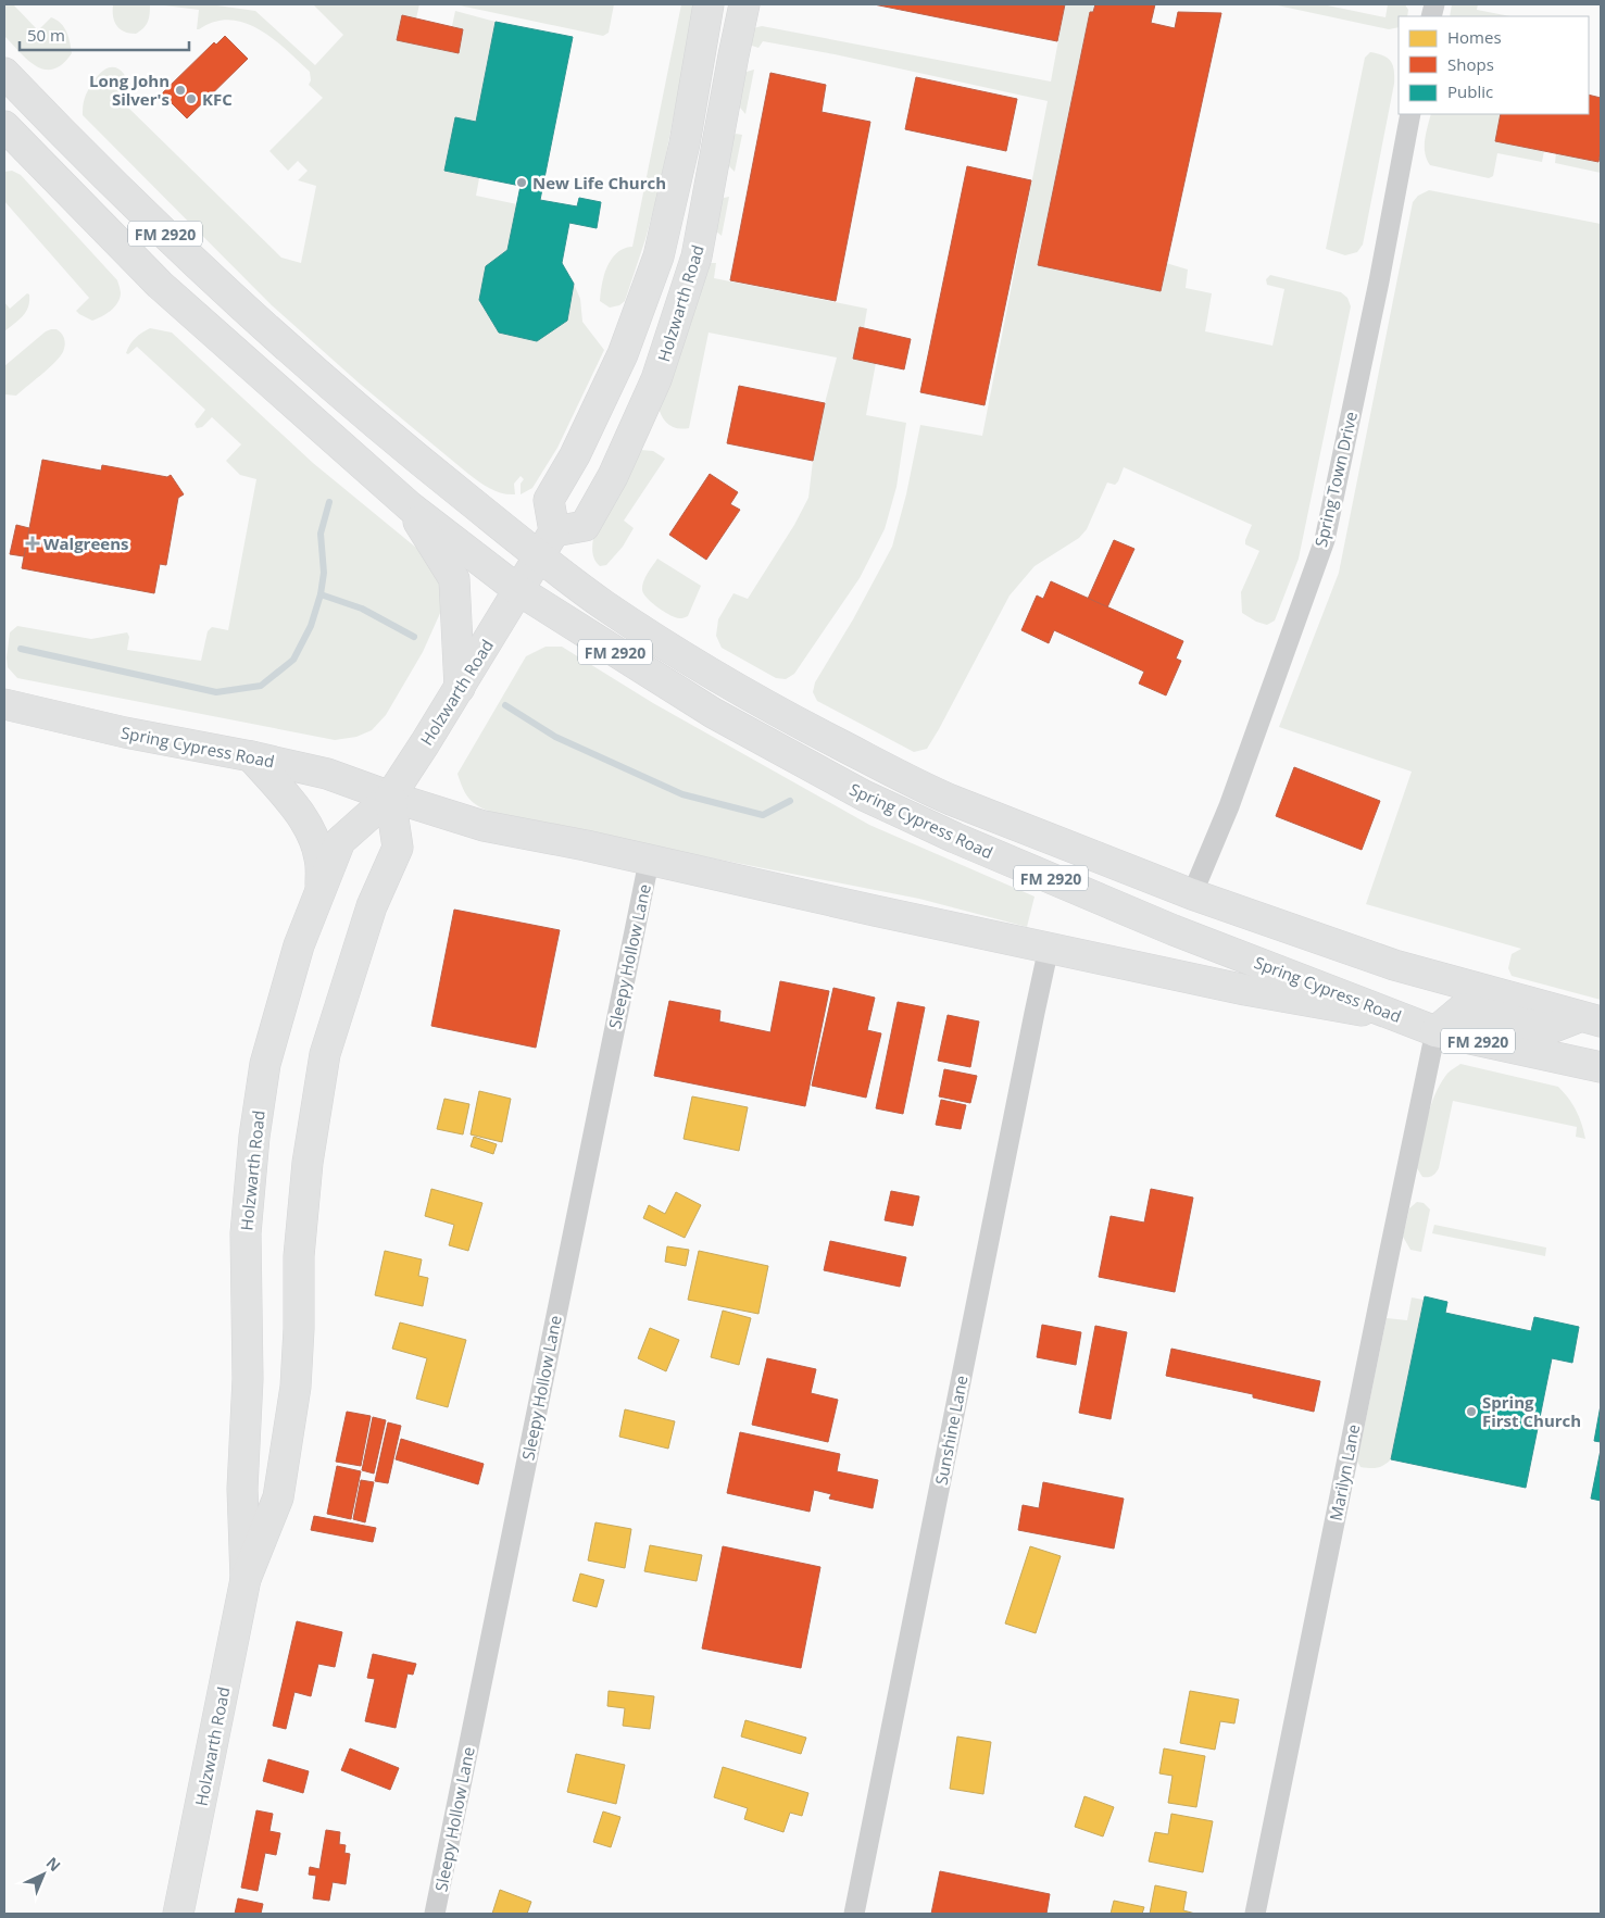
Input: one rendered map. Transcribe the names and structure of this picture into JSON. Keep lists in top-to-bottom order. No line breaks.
{"streets":{"main road":["FM 2920","Holzwarth Road","Spring Cypress Road"],"street":["Spring Town Drive","Sleepy Hollow Lane","Sunshine Lane","Marilyn Lane"]},"crossings":[["FM 2920","Holzwarth Road"],["FM 2920","Spring Cypress Road"],["Holzwarth Road","Spring Cypress Road"],["Spring Town Drive","Spring Cypress Road"],["Spring Cypress Road","Sleepy Hollow Lane"],["Spring Cypress Road","Sunshine Lane"],["Spring Cypress Road","Marilyn Lane"]],"places":{"other":["Long John Silver's","KFC","New Life Church","Spring First Church"],"health":["Walgreens"]},"legend":["Homes","Shops","Public"],"scale_bar":"50 m","north":"top right"}
